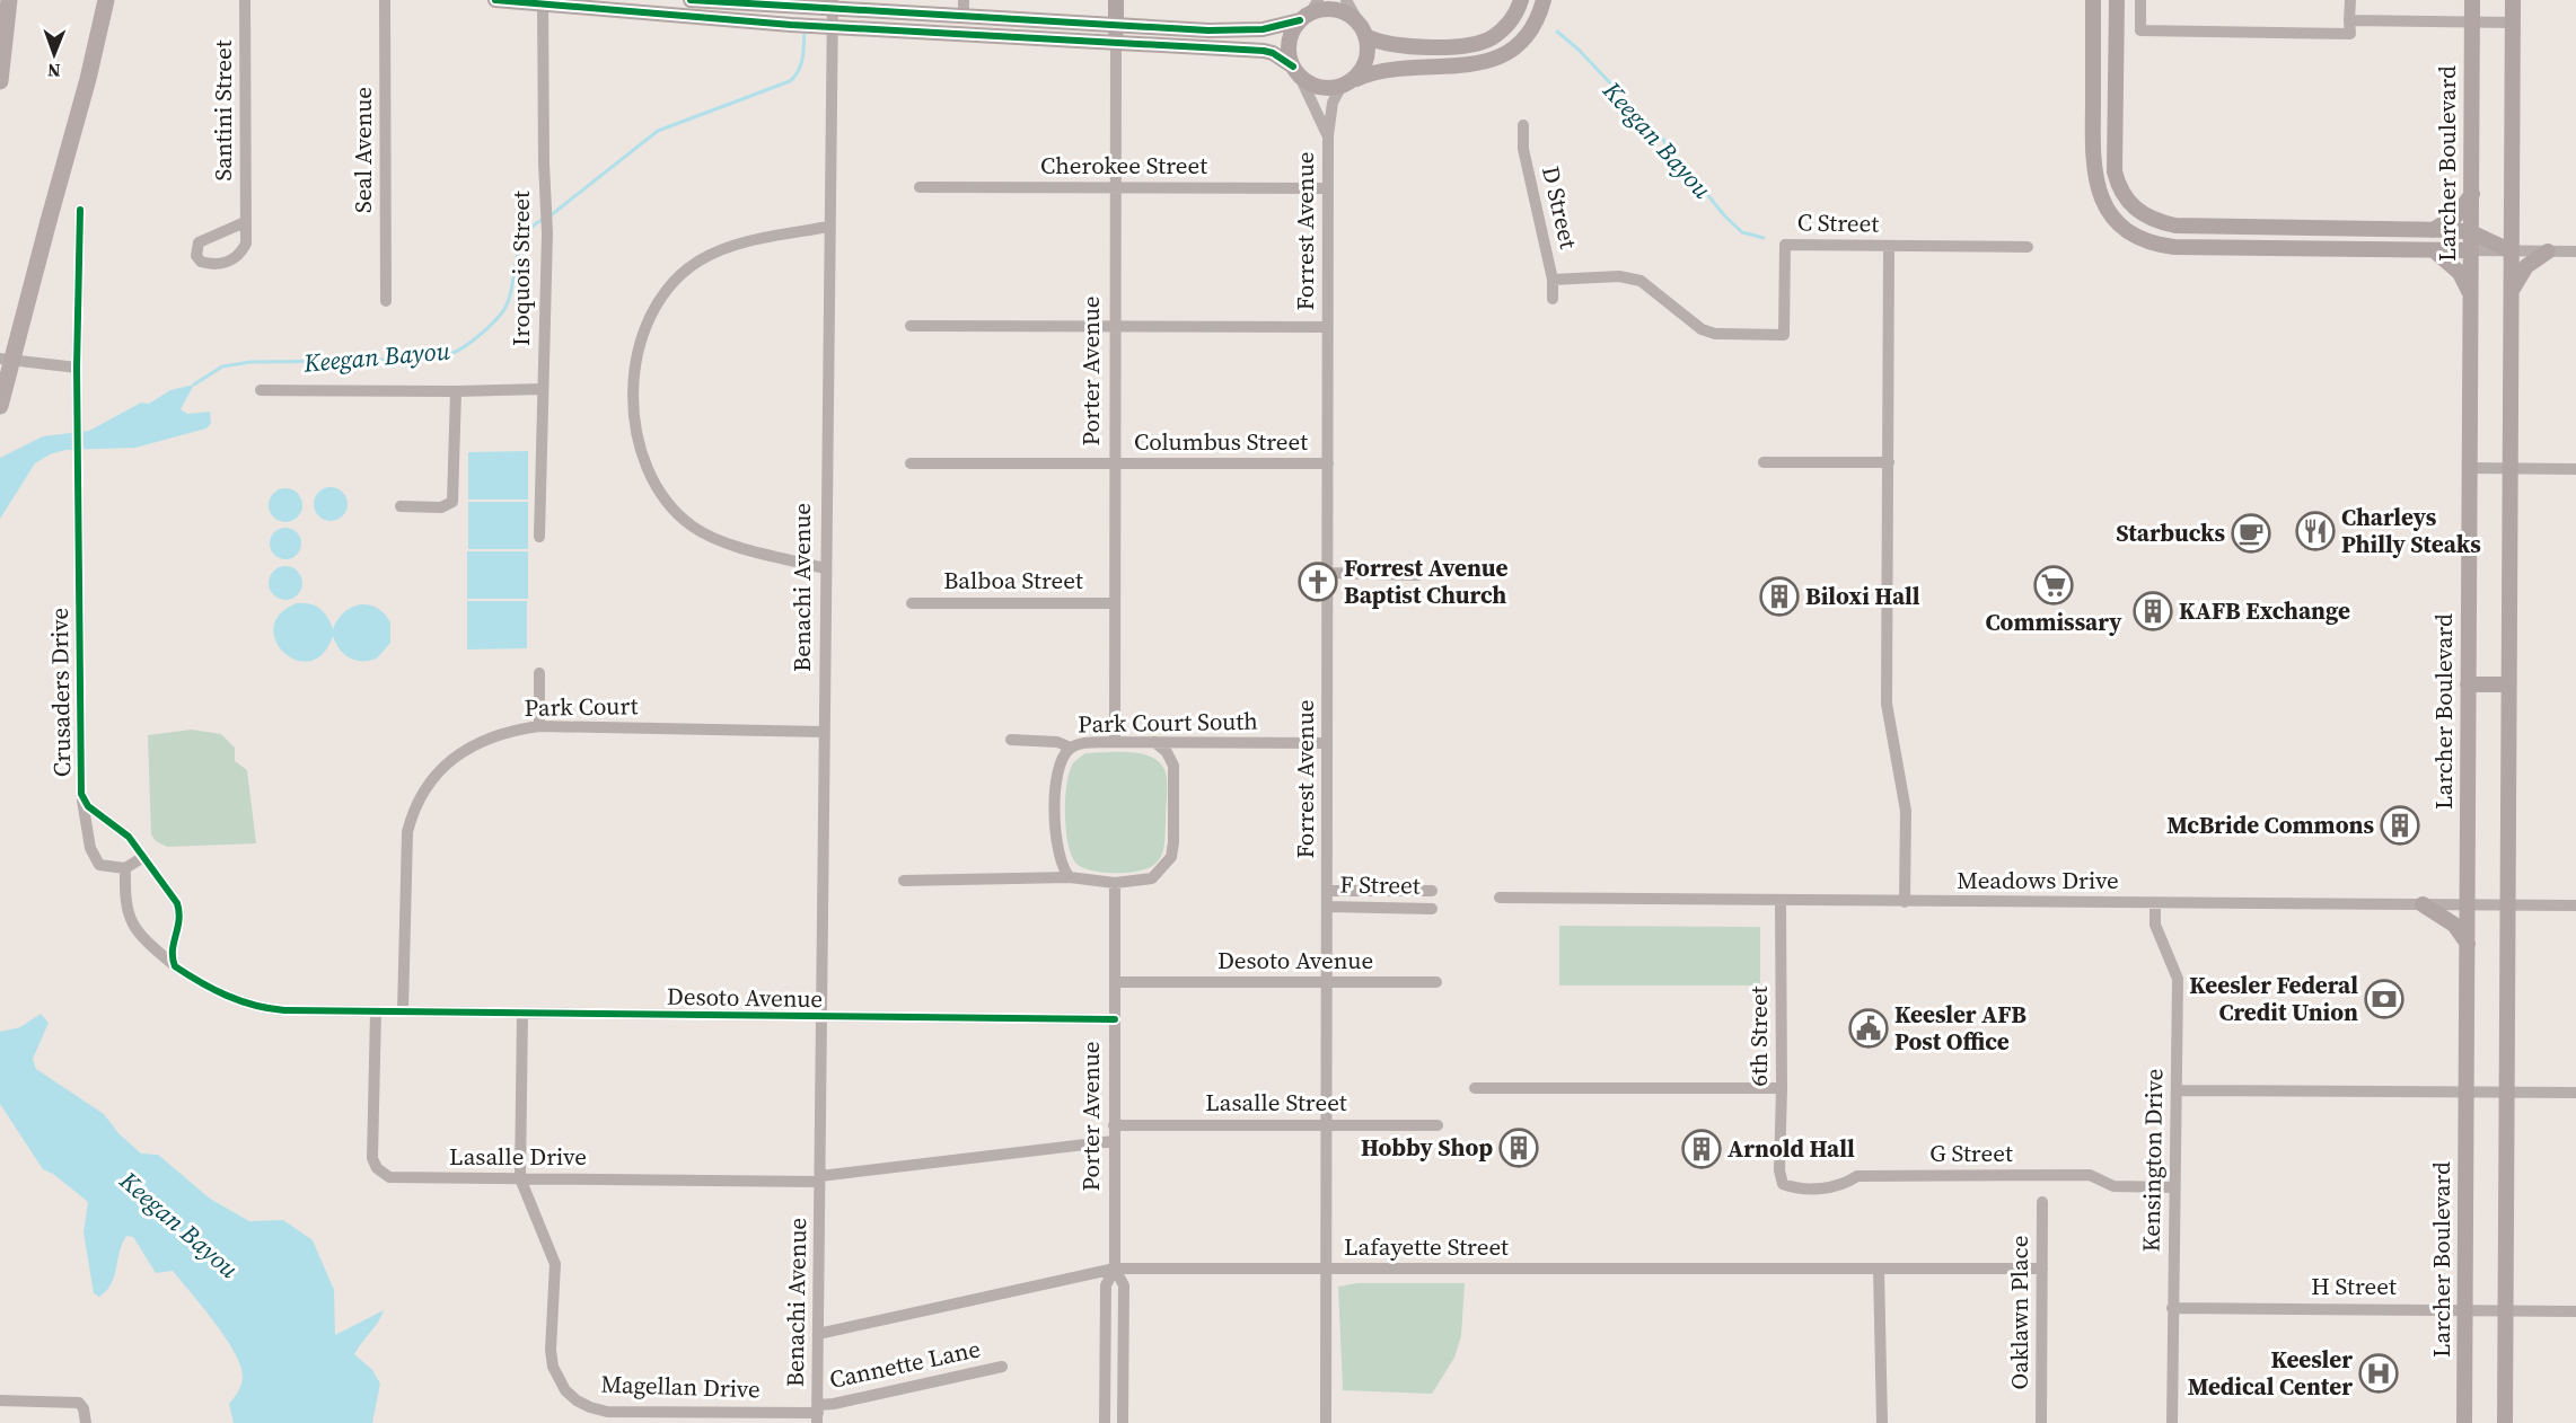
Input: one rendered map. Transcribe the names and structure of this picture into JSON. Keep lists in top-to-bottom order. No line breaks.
{"streets":{"main road":["Larcher Boulevard","Porter Avenue"],"street":["Santini Street","Seal Avenue","Cherokee Street","D Street","C Street","Forrest Avenue","Iroquois Street","Columbus Street","Balboa Street","Benachi Avenue","Crusaders Drive","Park Court","Park Court South","Meadows Drive","F Street","Desoto Avenue","6th Street","Lasalle Street","G Street","Lasalle Drive","Kensington Drive","Lafayette Street","H Street","Oaklawn Place","Cannette Lane","Magellan Drive"]},"crossings":[["Larcher Boulevard","Meadows Drive"],["Larcher Boulevard","H Street"],["Cherokee Street","Forrest Avenue"],["Cherokee Street","Porter Avenue"],["D Street","C Street"],["Forrest Avenue","Columbus Street"],["Forrest Avenue","Park Court South"],["Forrest Avenue","F Street"],["Forrest Avenue","Desoto Avenue"],["Forrest Avenue","Lasalle Street"],["Forrest Avenue","Lafayette Street"],["Porter Avenue","Columbus Street"],["Porter Avenue","Balboa Street"],["Porter Avenue","Park Court South"],["Porter Avenue","Desoto Avenue"],["Porter Avenue","Lasalle Street"],["Porter Avenue","Lafayette Street"],["Benachi Avenue","Park Court"],["Benachi Avenue","Desoto Avenue"],["Benachi Avenue","Lasalle Drive"],["Benachi Avenue","Lafayette Street"],["Benachi Avenue","Cannette Lane"],["Benachi Avenue","Magellan Drive"],["Park Court","Desoto Avenue"],["Meadows Drive","6th Street"],["Meadows Drive","Kensington Drive"],["Desoto Avenue","Lasalle Drive"],["6th Street","G Street"],["G Street","Kensington Drive"],["Lasalle Drive","Magellan Drive"],["Kensington Drive","H Street"],["Lafayette Street","Oaklawn Place"],["Cannette Lane","Magellan Drive"]],"water":["Keegan Bayou"],"places":{"restaurant":["Charleys Philly Steaks"],"cafe":["Starbucks"],"church":["Forrest Avenue Baptist Church"],"supermarket":["Commissary"],"building":["Biloxi Hall","KAFB Exchange","McBride Commons","Hobby Shop","Arnold Hall"],"bank":["Keesler Federal Credit Union"],"public building":["Keesler AFB Post Office"],"hospital":["Keesler Medical Center"]},"north":"bottom"}
